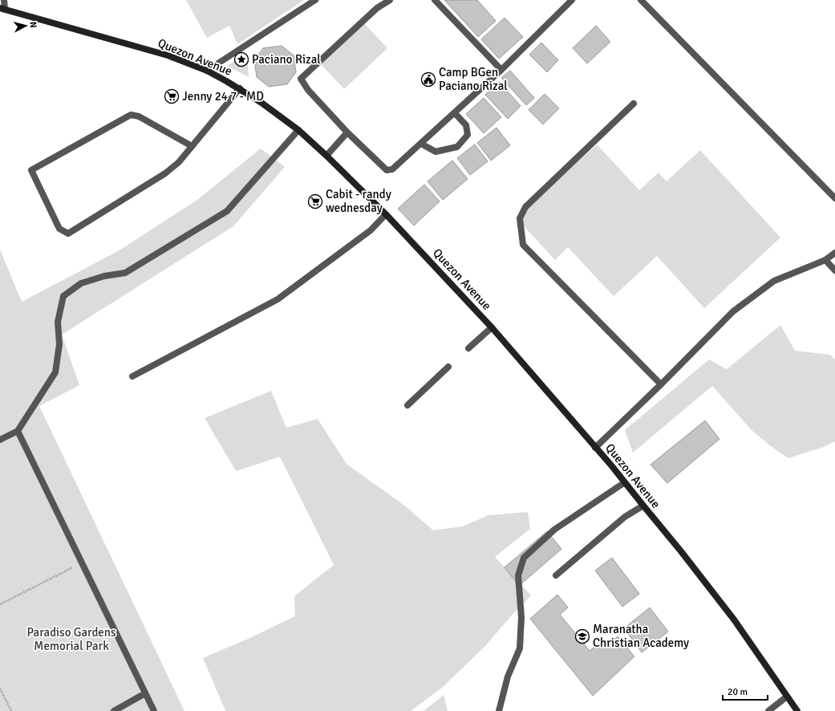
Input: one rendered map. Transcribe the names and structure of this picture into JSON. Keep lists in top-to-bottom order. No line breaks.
{"streets":{"main road":["Quezon Avenue"]},"parks":["Paradiso Gardens Memorial Park"],"places":{"place":["Paciano Rizal"],"public building":["Camp BGen Paciano Rizal"],"supermarket":["Jenny 24 7 - MD","Cabit - randy wednesday"],"school or university":["Maranatha Christian Academy"]},"scale_bar":"20 m","north":"right"}
